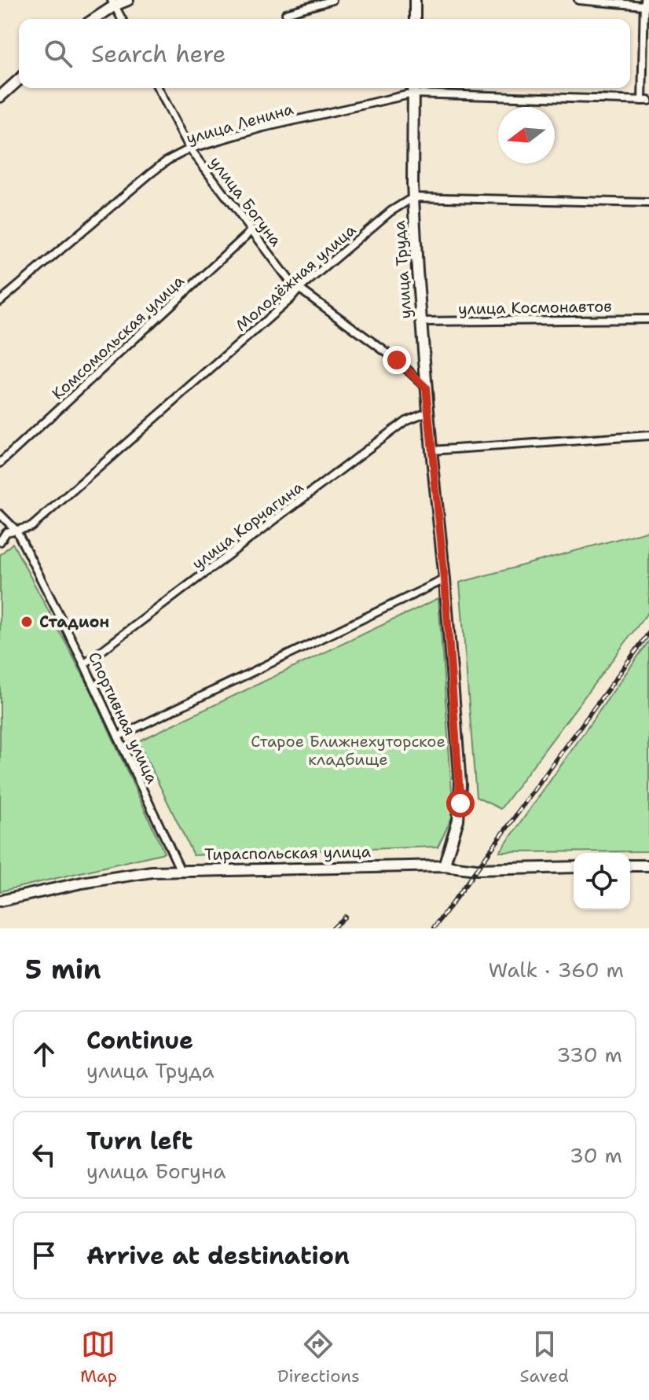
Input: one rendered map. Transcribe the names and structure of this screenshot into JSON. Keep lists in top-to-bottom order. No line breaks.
{"streets":{"street":["улица Ленина","улица Богуна","улица Труда","Молодёжная улица","улица Космонавтов","Комсомольская улица","улица Корчагина","Спортивная улица","Тираспольская улица"]},"crossings":[["улица Ленина","улица Богуна"],["улица Ленина","улица Труда"],["улица Богуна","улица Труда"],["улица Богуна","Молодёжная улица"],["улица Богуна","Комсомольская улица"],["улица Труда","Молодёжная улица"],["улица Труда","улица Космонавтов"],["улица Труда","улица Корчагина"],["улица Труда","Тираспольская улица"],["Молодёжная улица","Спортивная улица"],["улица Корчагина","Спортивная улица"],["Спортивная улица","Тираспольская улица"]],"parks":["Старое Ближнехуторское кладбище"],"places":["Стадион"],"north":"left","page":{"search":"Search here","heading":["5 min","Walk · 360 m"],"list":[["Continue","улица Труда","330 m"],["Turn left","улица Богуна","30 m"],"Arrive at destination"],"nav":["Map","Directions","Saved"]}}
